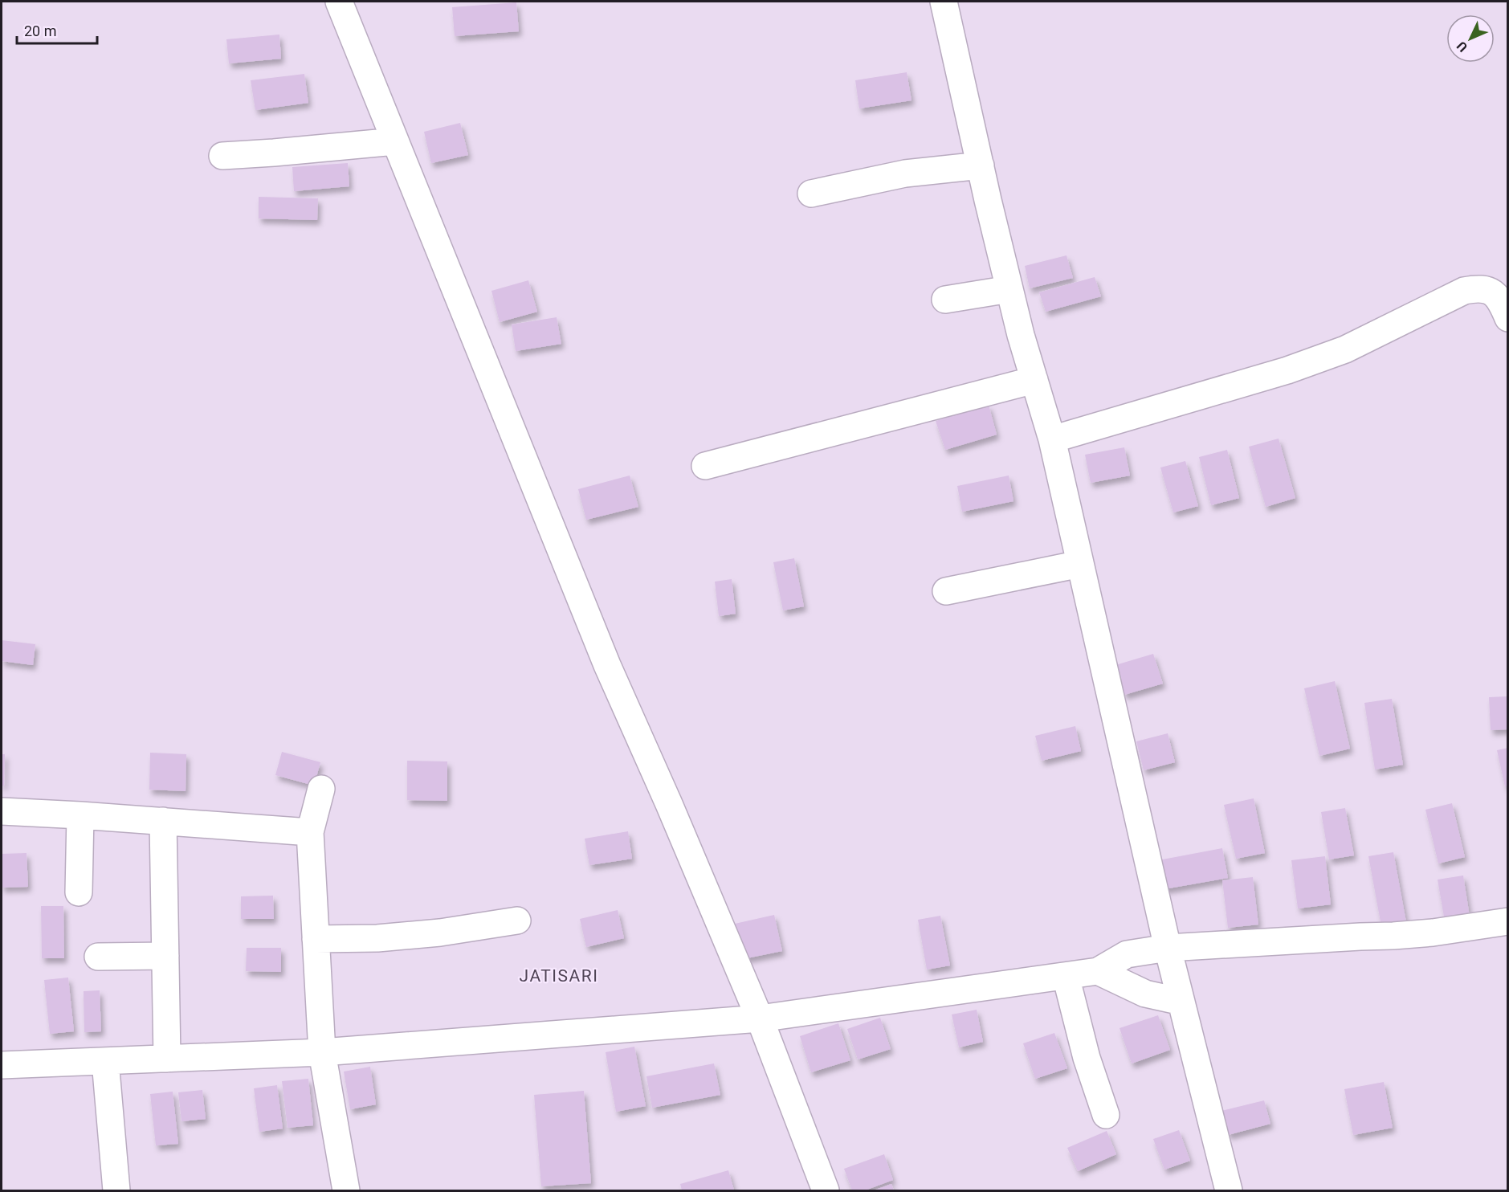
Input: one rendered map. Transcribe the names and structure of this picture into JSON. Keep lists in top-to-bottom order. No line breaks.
{"districts":["JATISARI"],"scale_bar":"20 m","north":"bottom left"}
